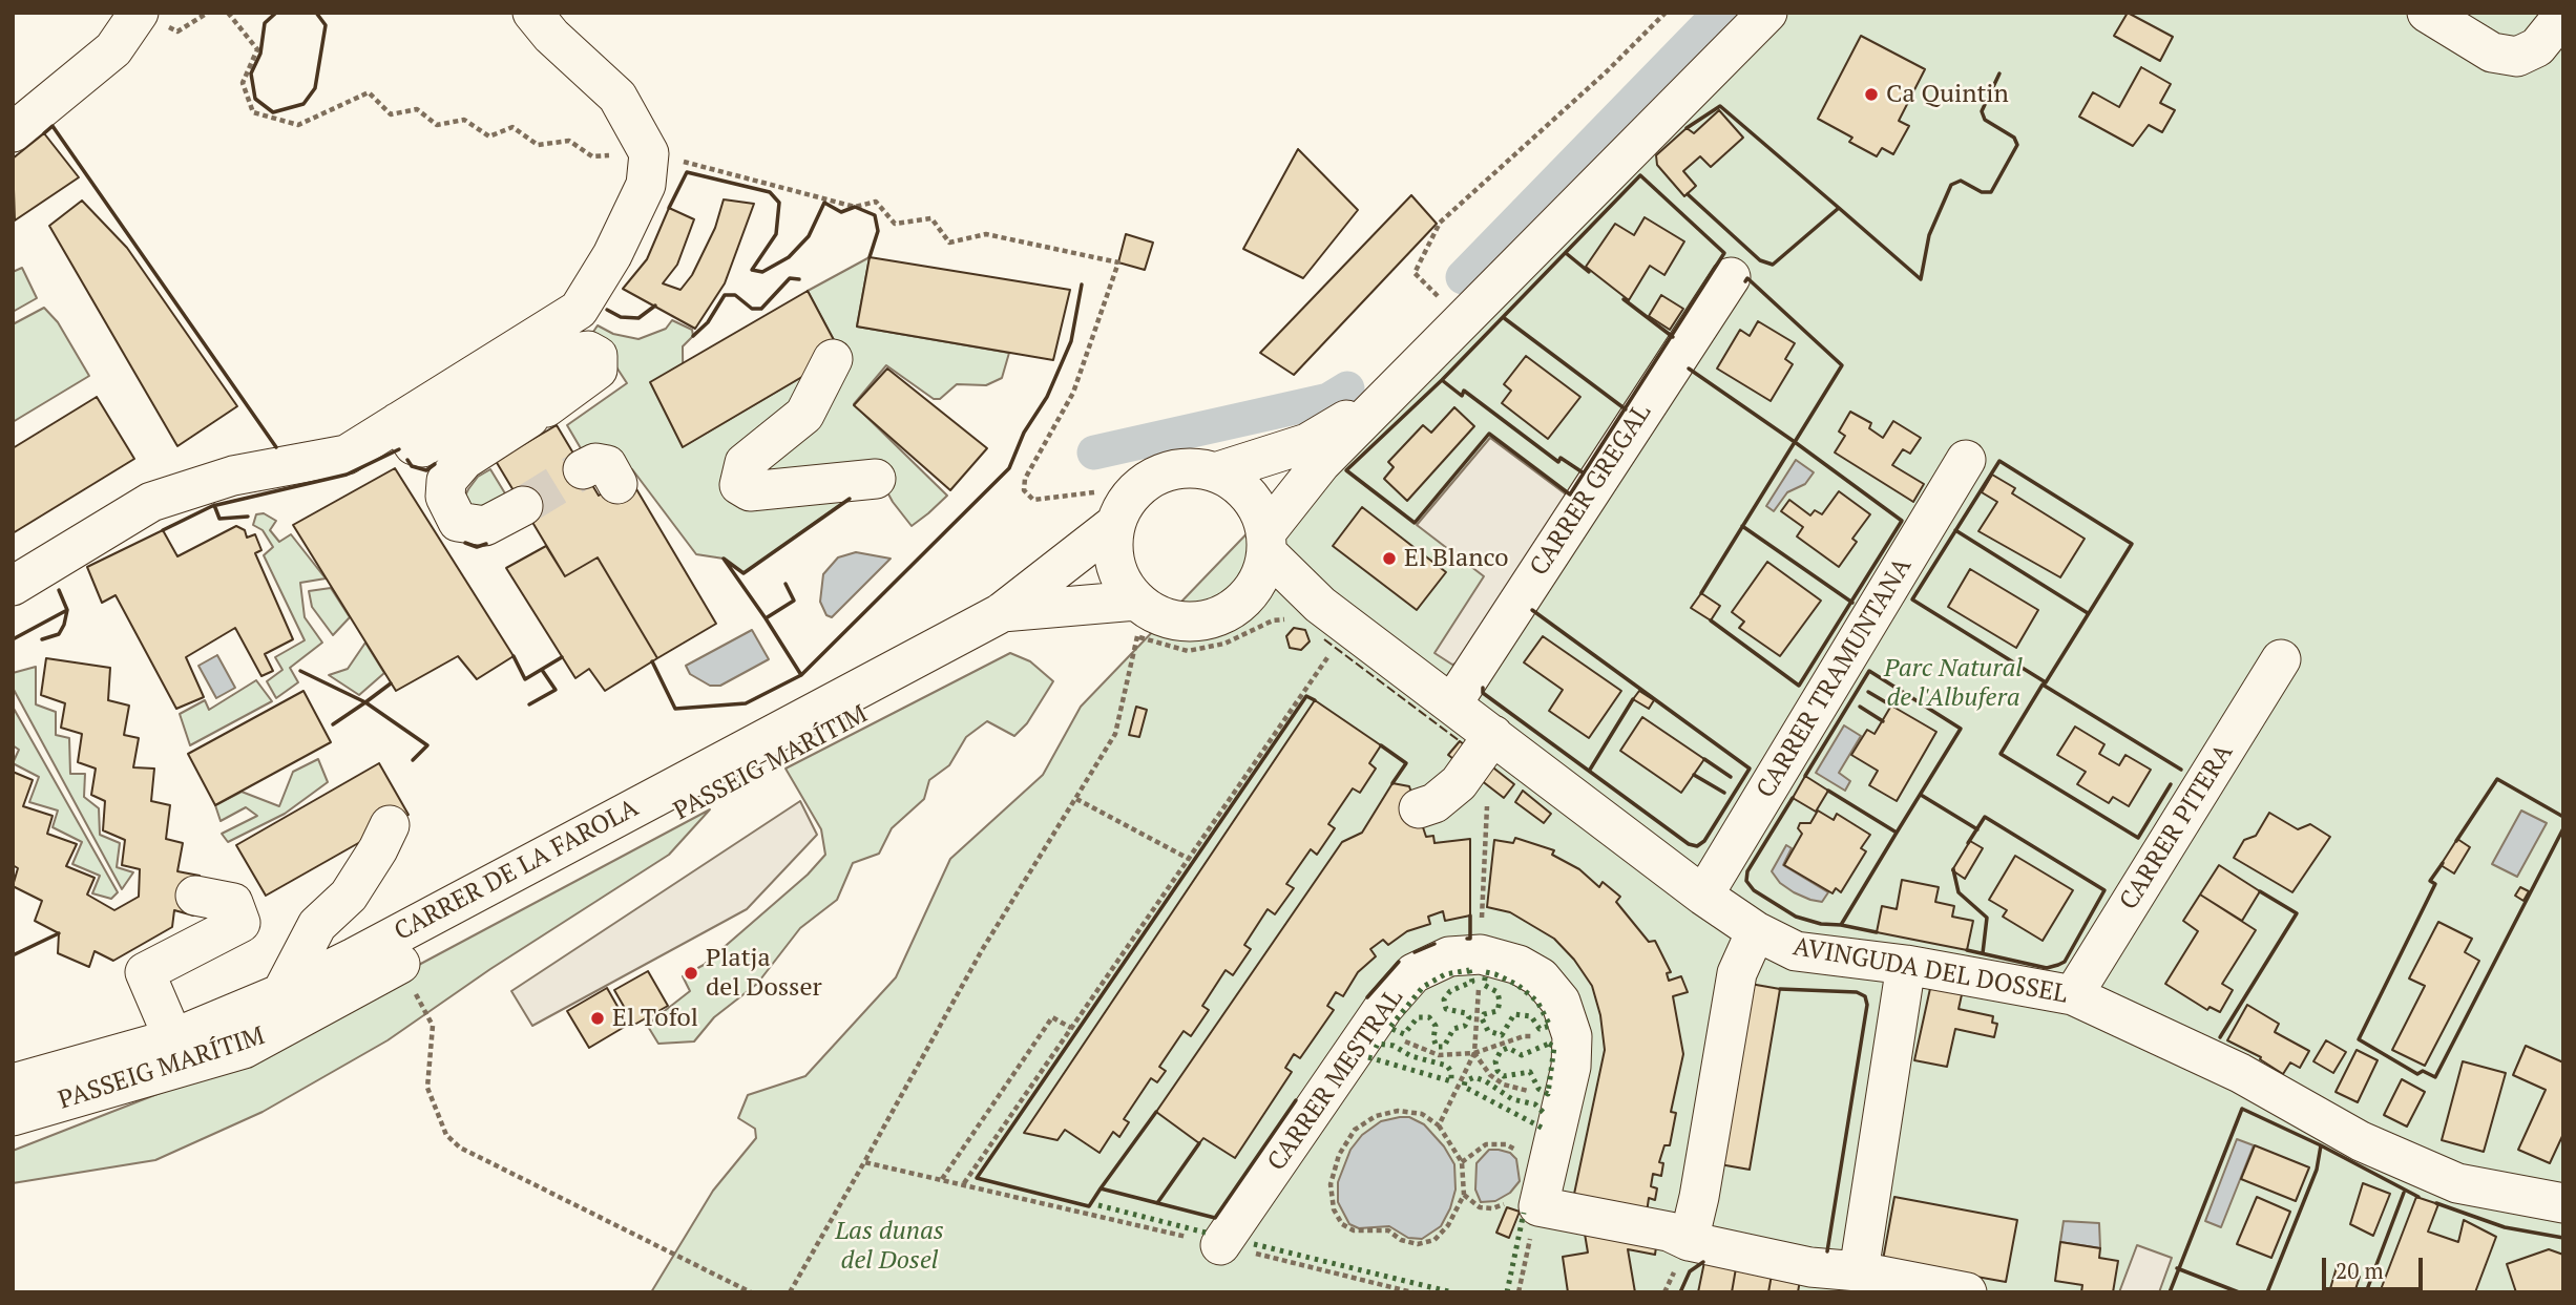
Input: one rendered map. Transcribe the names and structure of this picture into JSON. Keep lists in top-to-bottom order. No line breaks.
{"streets":{"street":["CARRER GREGAL","CARRER TRAMUNTANA","PASSEIG MARÍTIM","CARRER PITERA","CARRER DE LA FAROLA","AVINGUDA DEL DOSSEL","CARRER MESTRAL"]},"crossings":[["CARRER GREGAL","AVINGUDA DEL DOSSEL"],["CARRER TRAMUNTANA","AVINGUDA DEL DOSSEL"],["CARRER PITERA","AVINGUDA DEL DOSSEL"]],"parks":["Parc Natural de l'Albufera","Las dunas del Dosel"],"places":["Ca Quintin","El Blanco","Platja del Dosser","El Tofol"],"scale_bar":"20 m"}
